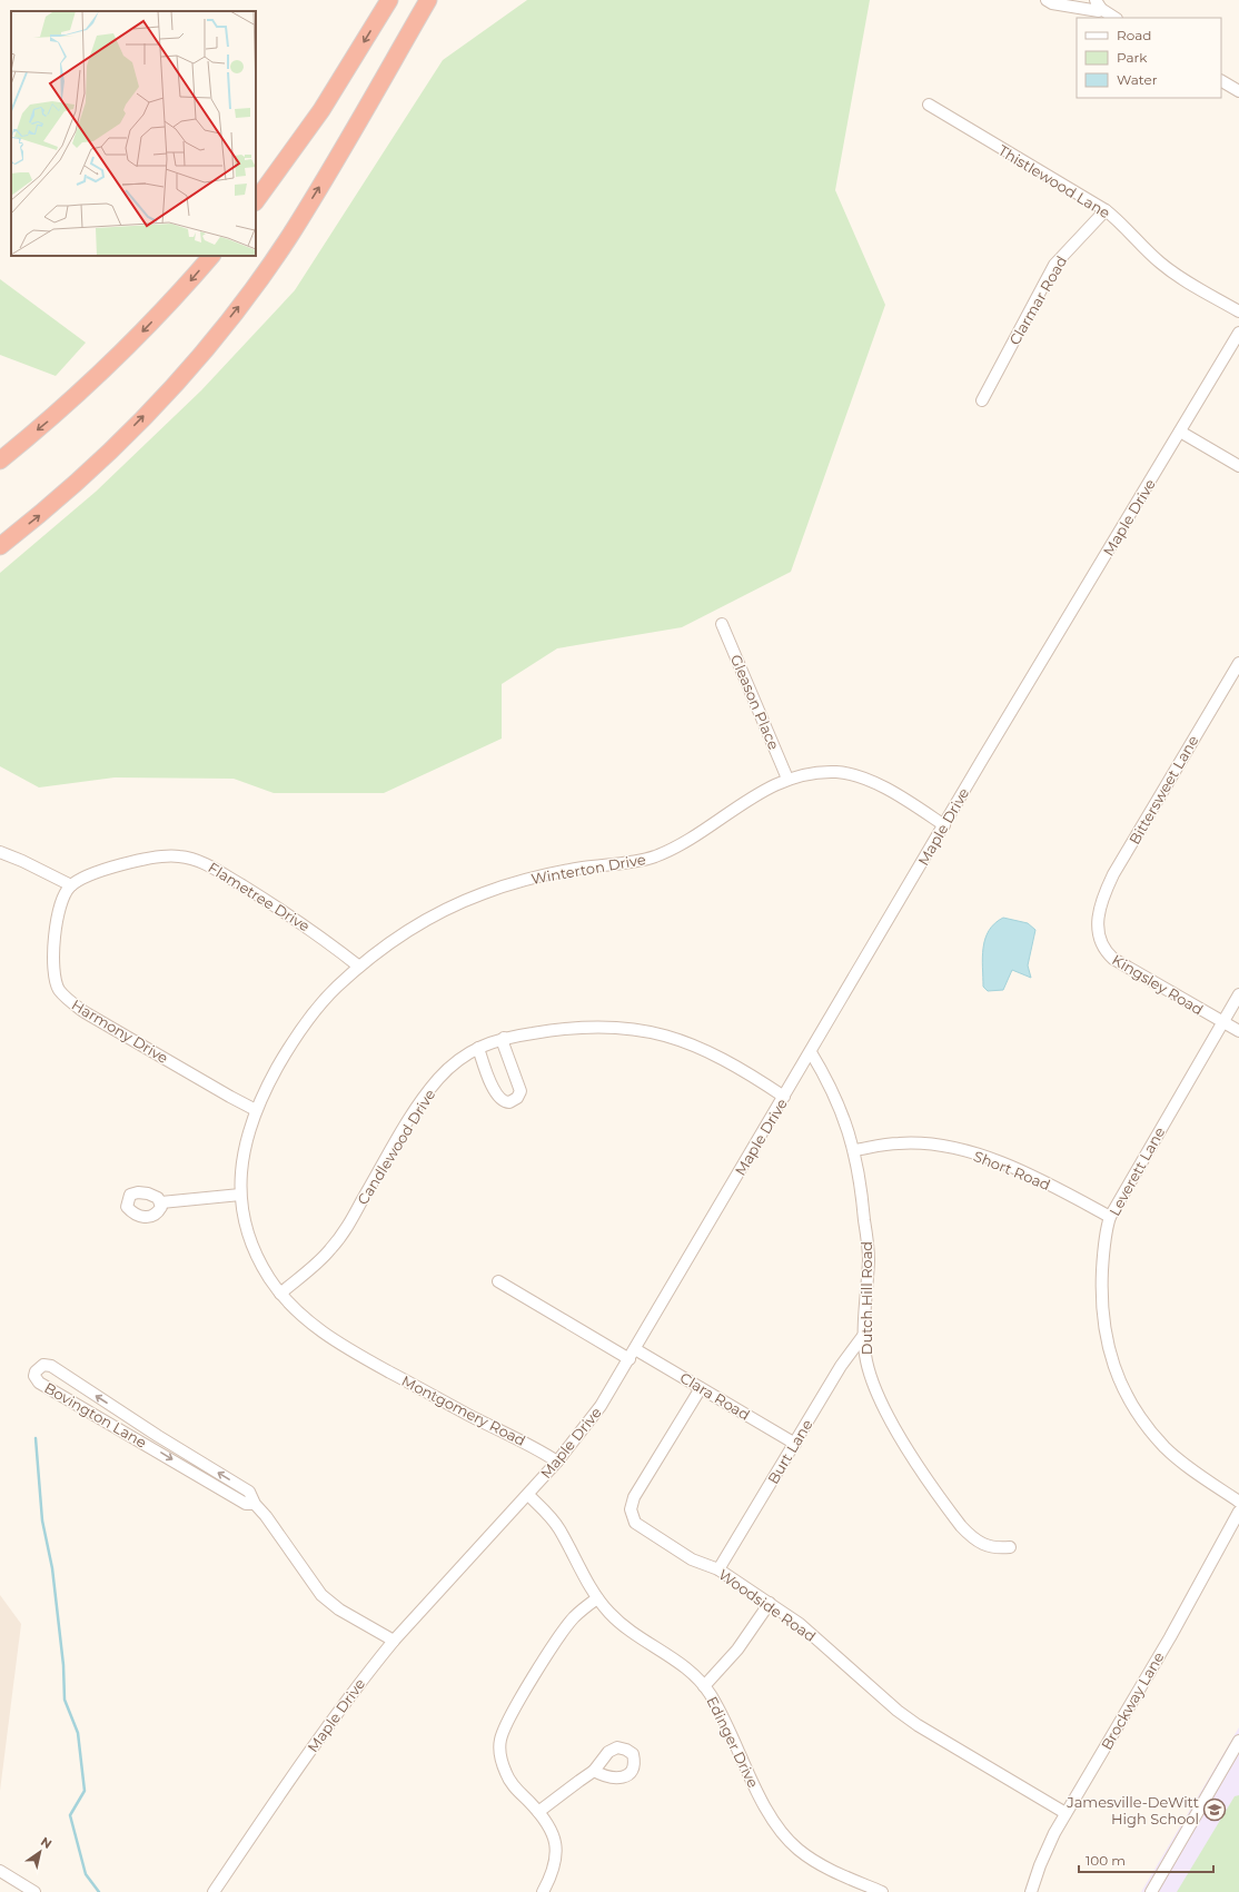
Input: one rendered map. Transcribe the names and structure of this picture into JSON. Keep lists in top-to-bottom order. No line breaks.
{"streets":{"street":["Thistlewood Lane","Clarmar Road","Maple Drive","Gleason Place","Bittersweet Lane","Winterton Drive","Flametree Drive","Kingsley Road","Harmony Drive","Candlewood Drive","Short Road","Leverett Lane","Dutch Hill Road","Clara Road","Montgomery Road","Bovington Lane","Burt Lane","Woodside Road","Brockway Lane","Edinger Drive"]},"crossings":[["Thistlewood Lane","Clarmar Road"],["Maple Drive","Winterton Drive"],["Maple Drive","Candlewood Drive"],["Maple Drive","Dutch Hill Road"],["Maple Drive","Clara Road"],["Maple Drive","Montgomery Road"],["Maple Drive","Bovington Lane"],["Maple Drive","Edinger Drive"],["Gleason Place","Winterton Drive"],["Bittersweet Lane","Kingsley Road"],["Winterton Drive","Flametree Drive"],["Winterton Drive","Harmony Drive"],["Winterton Drive","Candlewood Drive"],["Winterton Drive","Montgomery Road"],["Flametree Drive","Harmony Drive"],["Kingsley Road","Leverett Lane"],["Short Road","Leverett Lane"],["Short Road","Dutch Hill Road"],["Dutch Hill Road","Burt Lane"],["Clara Road","Burt Lane"],["Clara Road","Woodside Road"],["Burt Lane","Woodside Road"],["Woodside Road","Brockway Lane"]],"places":{"school or university":["Jamesville-DeWitt High School"]},"legend":["Road","Park","Water"],"scale_bar":"100 m","north":"top right"}
